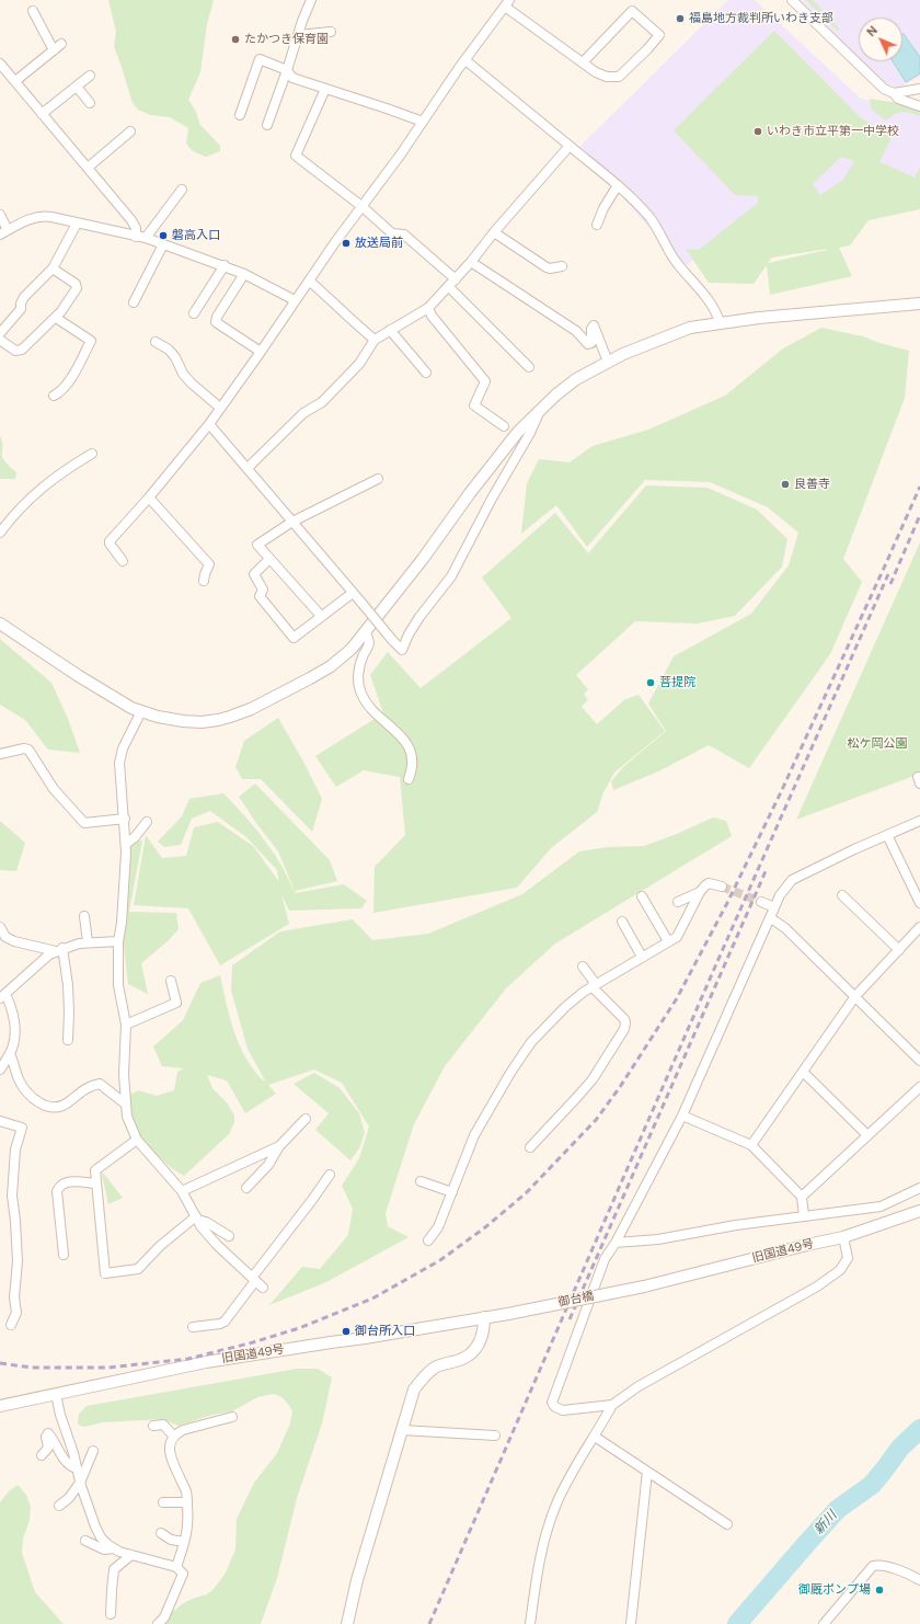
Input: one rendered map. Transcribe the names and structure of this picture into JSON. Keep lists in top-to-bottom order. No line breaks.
{"streets":{"street":["旧国道49号","御台橋"]},"crossings":[["旧国道49号","御台橋"]],"water":["新川"],"parks":["松ケ岡公園"],"places":["福島地方裁判所いわき支部","たかつき保育園","いわき市立平第一中学校","磐高入口","放送局前","良善寺","菩提院","御台所入口","御厩ポンプ場"],"north":"top left"}
